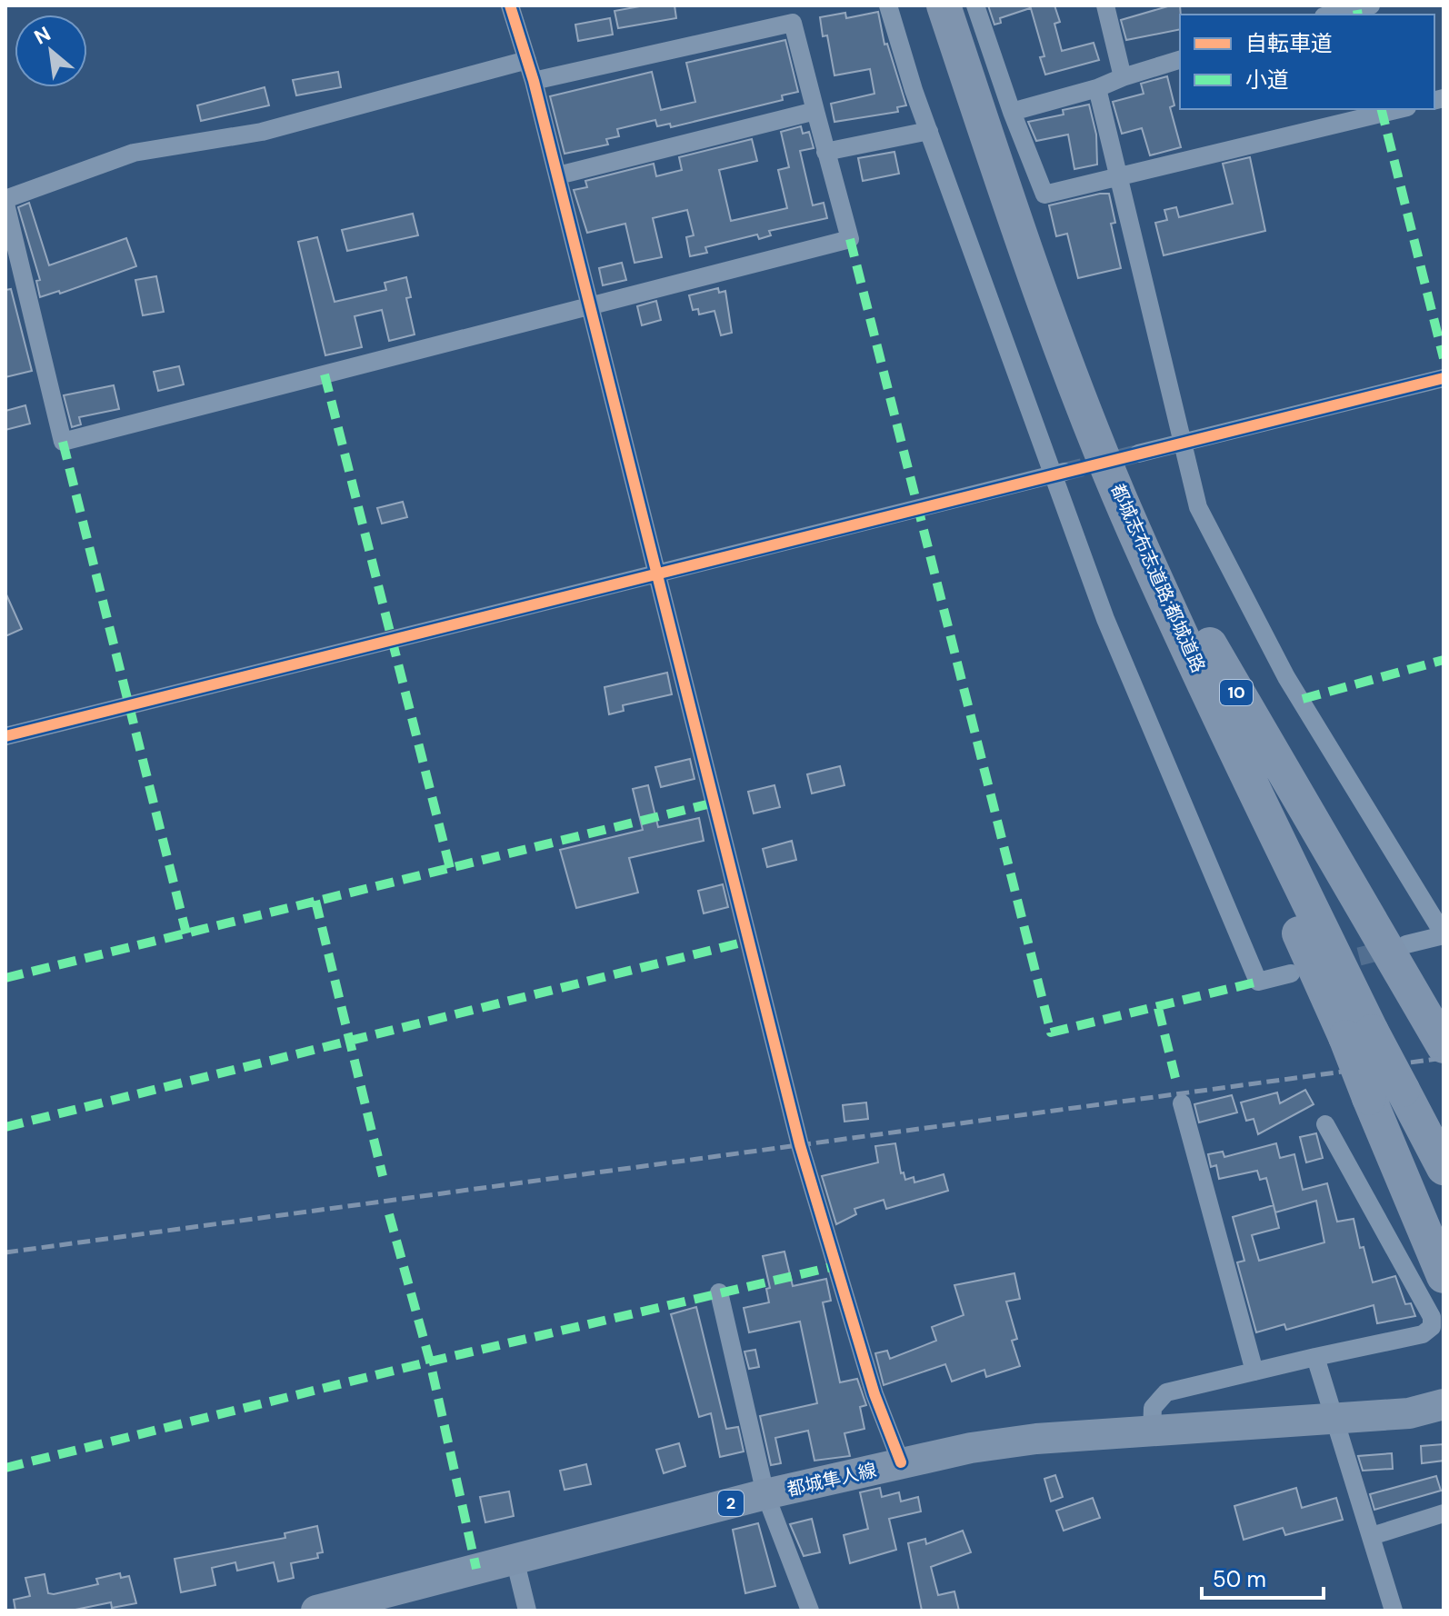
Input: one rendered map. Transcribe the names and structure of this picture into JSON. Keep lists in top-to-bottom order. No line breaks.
{"streets":{"highway":["都城志布志道路;都城道路","10"],"main road":["都城隼人線","2"]},"crossings":[["都城志布志道路;都城道路","10"]],"legend":["自転車道","小道"],"scale_bar":"50 m","north":"top left"}
